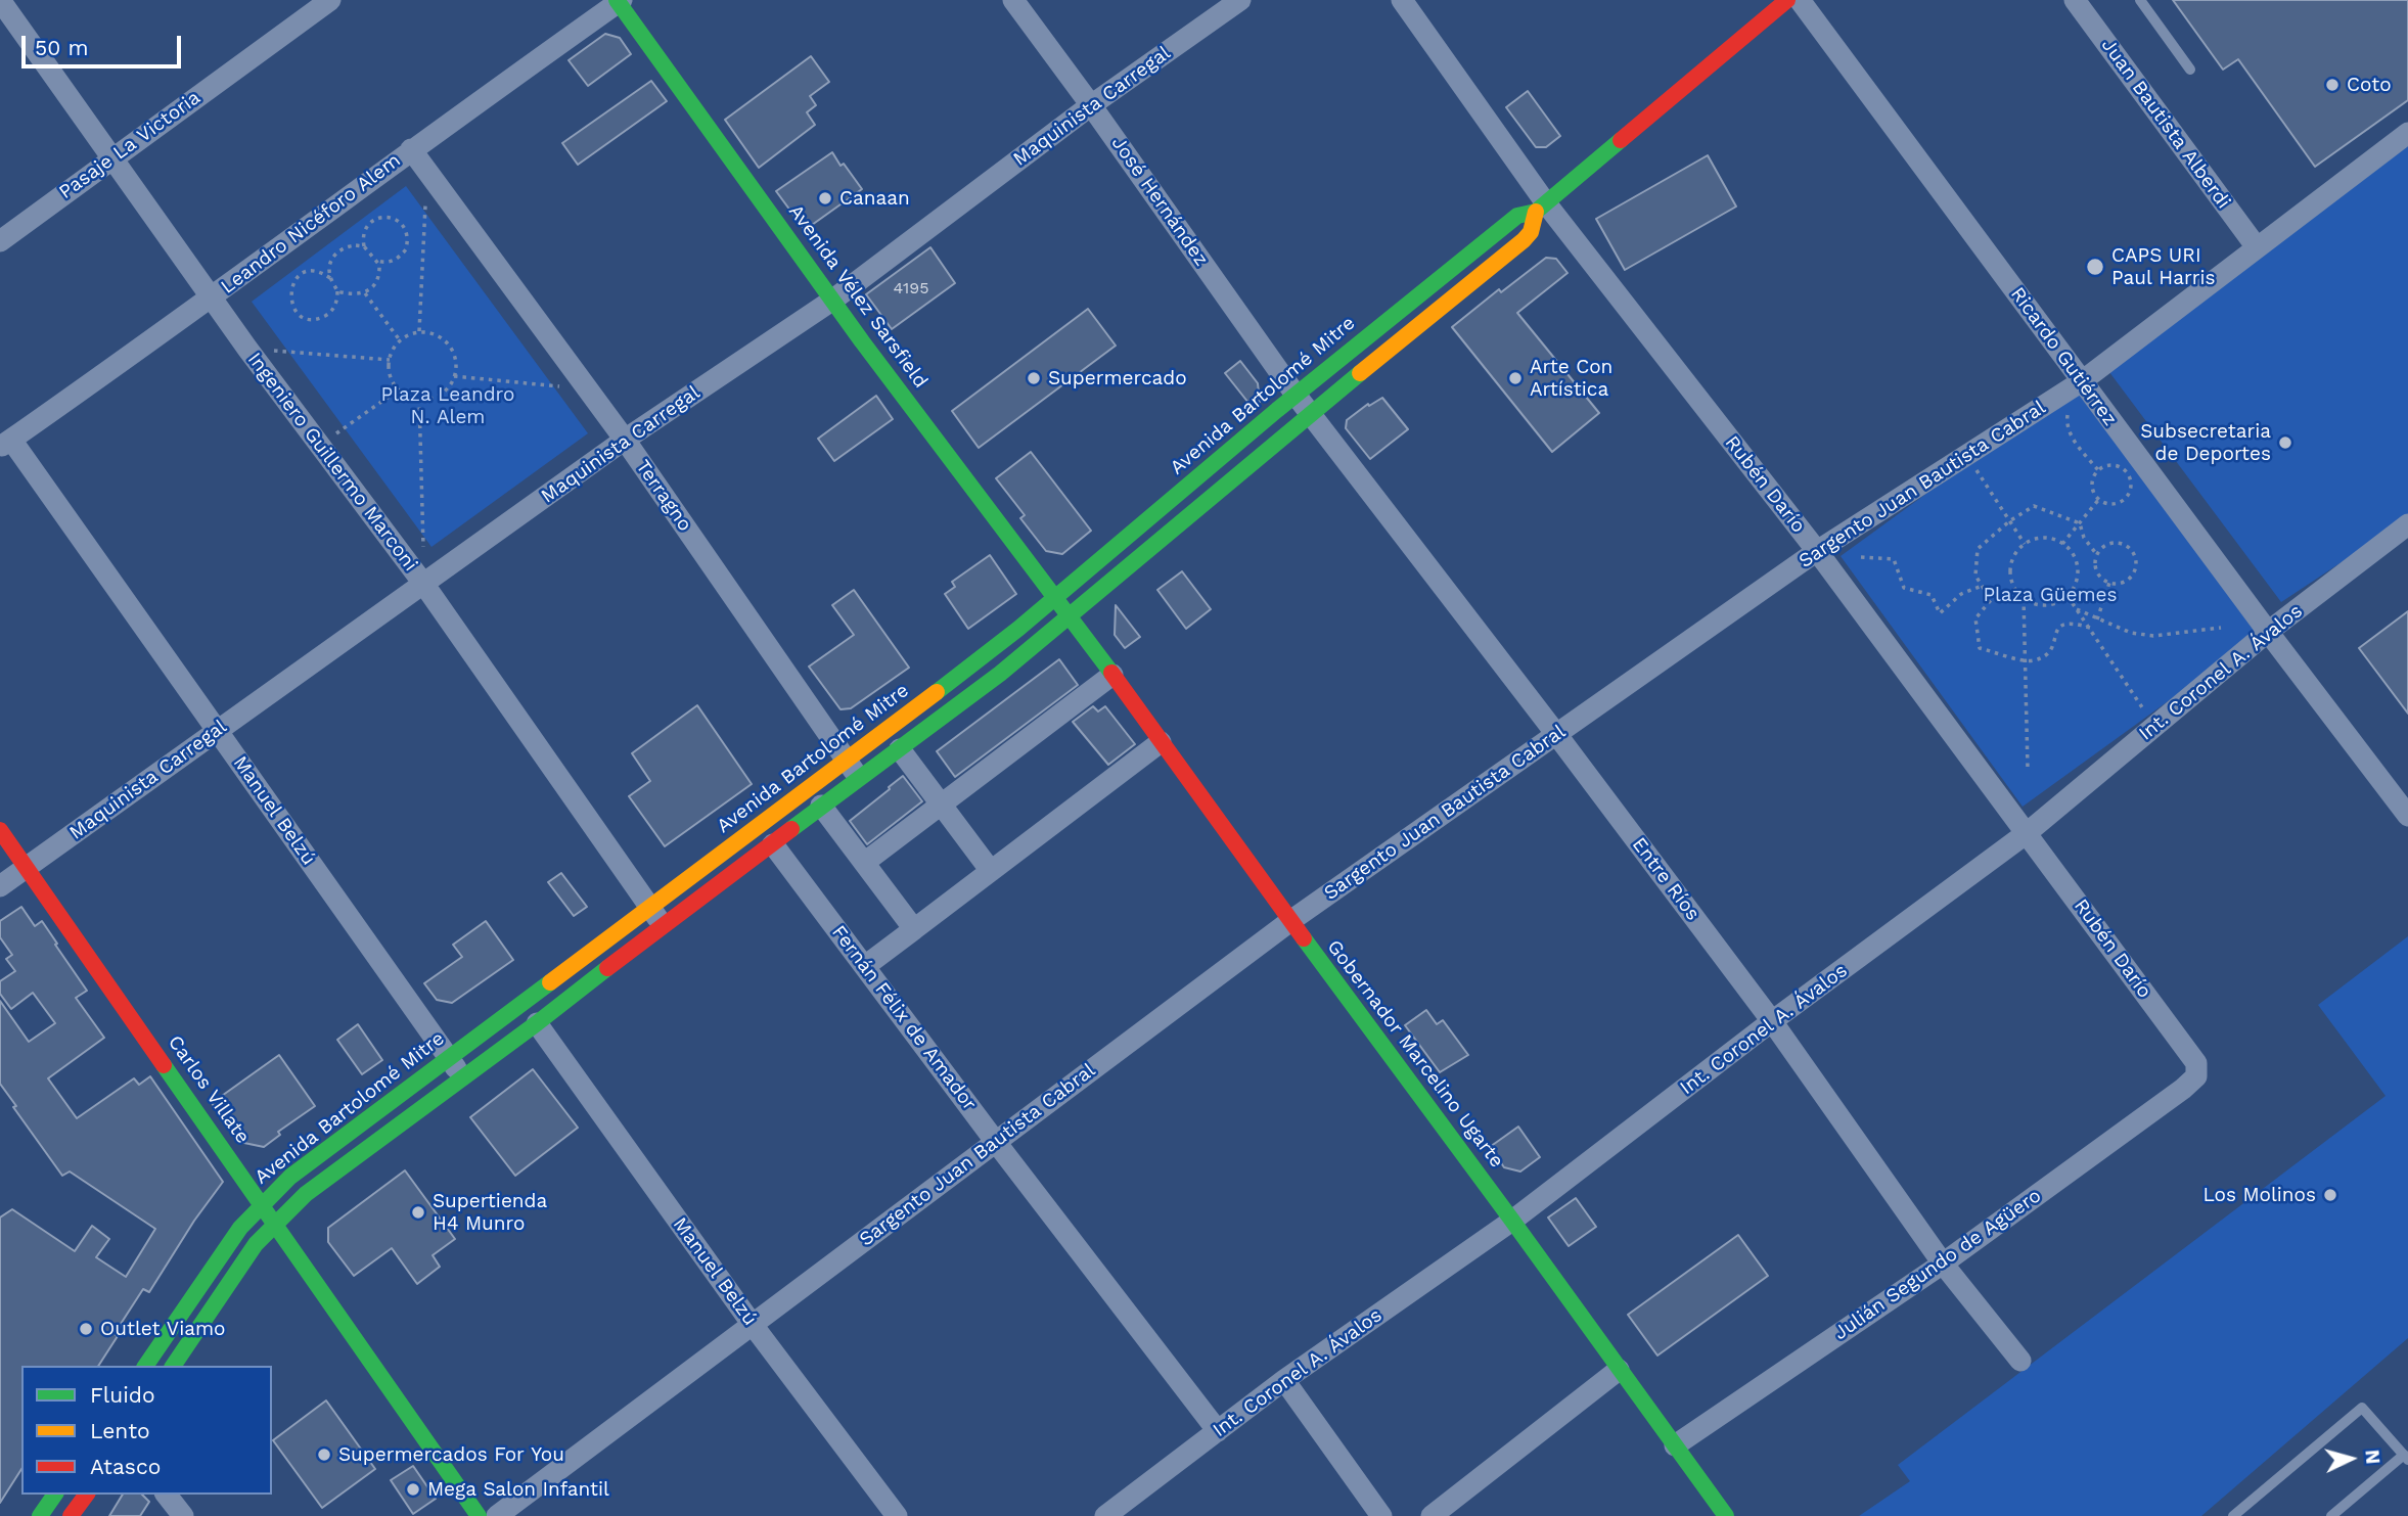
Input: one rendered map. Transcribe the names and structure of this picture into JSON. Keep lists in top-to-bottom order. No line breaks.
{"streets":{"main road":["Avenida Vélez Sarsfield","Avenida Bartolomé Mitre","Gobernador Marcelino Ugarte","Carlos Villate"],"street":["Maquinista Carregal","Juan Bautista Alberdi","Pasaje La Victoria","José Hernández","Leandro Nicéforo Alem","Ricardo Gutiérrez","Ingeniero Guillermo Marconi","Rubén Darío","Sargento Juan Bautista Cabral","Terragno","Int. Coronel A. Ávalos","Manuel Belzú","Entre Ríos","Fernán Félix de Amador","Julián Segundo de Agüero"]},"crossings":[["Maquinista Carregal","José Hernández"],["Maquinista Carregal","Avenida Vélez Sarsfield"],["Maquinista Carregal","Ingeniero Guillermo Marconi"],["Maquinista Carregal","Terragno"],["Maquinista Carregal","Manuel Belzú"],["Maquinista Carregal","Carlos Villate"],["Juan Bautista Alberdi","Sargento Juan Bautista Cabral"],["Pasaje La Victoria","Ingeniero Guillermo Marconi"],["José Hernández","Avenida Bartolomé Mitre"],["José Hernández","Entre Ríos"],["Leandro Nicéforo Alem","Avenida Vélez Sarsfield"],["Leandro Nicéforo Alem","Ingeniero Guillermo Marconi"],["Leandro Nicéforo Alem","Terragno"],["Leandro Nicéforo Alem","Manuel Belzú"],["Avenida Vélez Sarsfield","Avenida Bartolomé Mitre"],["Avenida Vélez Sarsfield","Gobernador Marcelino Ugarte"],["Ricardo Gutiérrez","Sargento Juan Bautista Cabral"],["Ricardo Gutiérrez","Int. Coronel A. Ávalos"],["Avenida Bartolomé Mitre","Ingeniero Guillermo Marconi"],["Avenida Bartolomé Mitre","Rubén Darío"],["Avenida Bartolomé Mitre","Terragno"],["Avenida Bartolomé Mitre","Manuel Belzú"],["Avenida Bartolomé Mitre","Entre Ríos"],["Avenida Bartolomé Mitre","Fernán Félix de Amador"],["Avenida Bartolomé Mitre","Gobernador Marcelino Ugarte"],["Avenida Bartolomé Mitre","Carlos Villate"],["Rubén Darío","Sargento Juan Bautista Cabral"],["Rubén Darío","Int. Coronel A. Ávalos"],["Rubén Darío","Julián Segundo de Agüero"],["Sargento Juan Bautista Cabral","Manuel Belzú"],["Sargento Juan Bautista Cabral","Entre Ríos"],["Sargento Juan Bautista Cabral","Fernán Félix de Amador"],["Sargento Juan Bautista Cabral","Gobernador Marcelino Ugarte"],["Int. Coronel A. Ávalos","Entre Ríos"],["Int. Coronel A. Ávalos","Fernán Félix de Amador"],["Int. Coronel A. Ávalos","Gobernador Marcelino Ugarte"],["Entre Ríos","Julián Segundo de Agüero"],["Gobernador Marcelino Ugarte","Julián Segundo de Agüero"]],"parks":["Plaza Leandro N. Alem","Plaza Güemes"],"places":["Coto","Canaan","CAPS URI Paul Harris","Supermercado","Arte Con Artística","Subsecretaria de Deportes","Los Molinos","Supertienda H4 Munro","Outlet Viamo","Supermercados For You","Mega Salon Infantil"],"house_numbers":["4195"],"legend":["Fluido","Lento","Atasco"],"scale_bar":"50 m","north":"right"}
